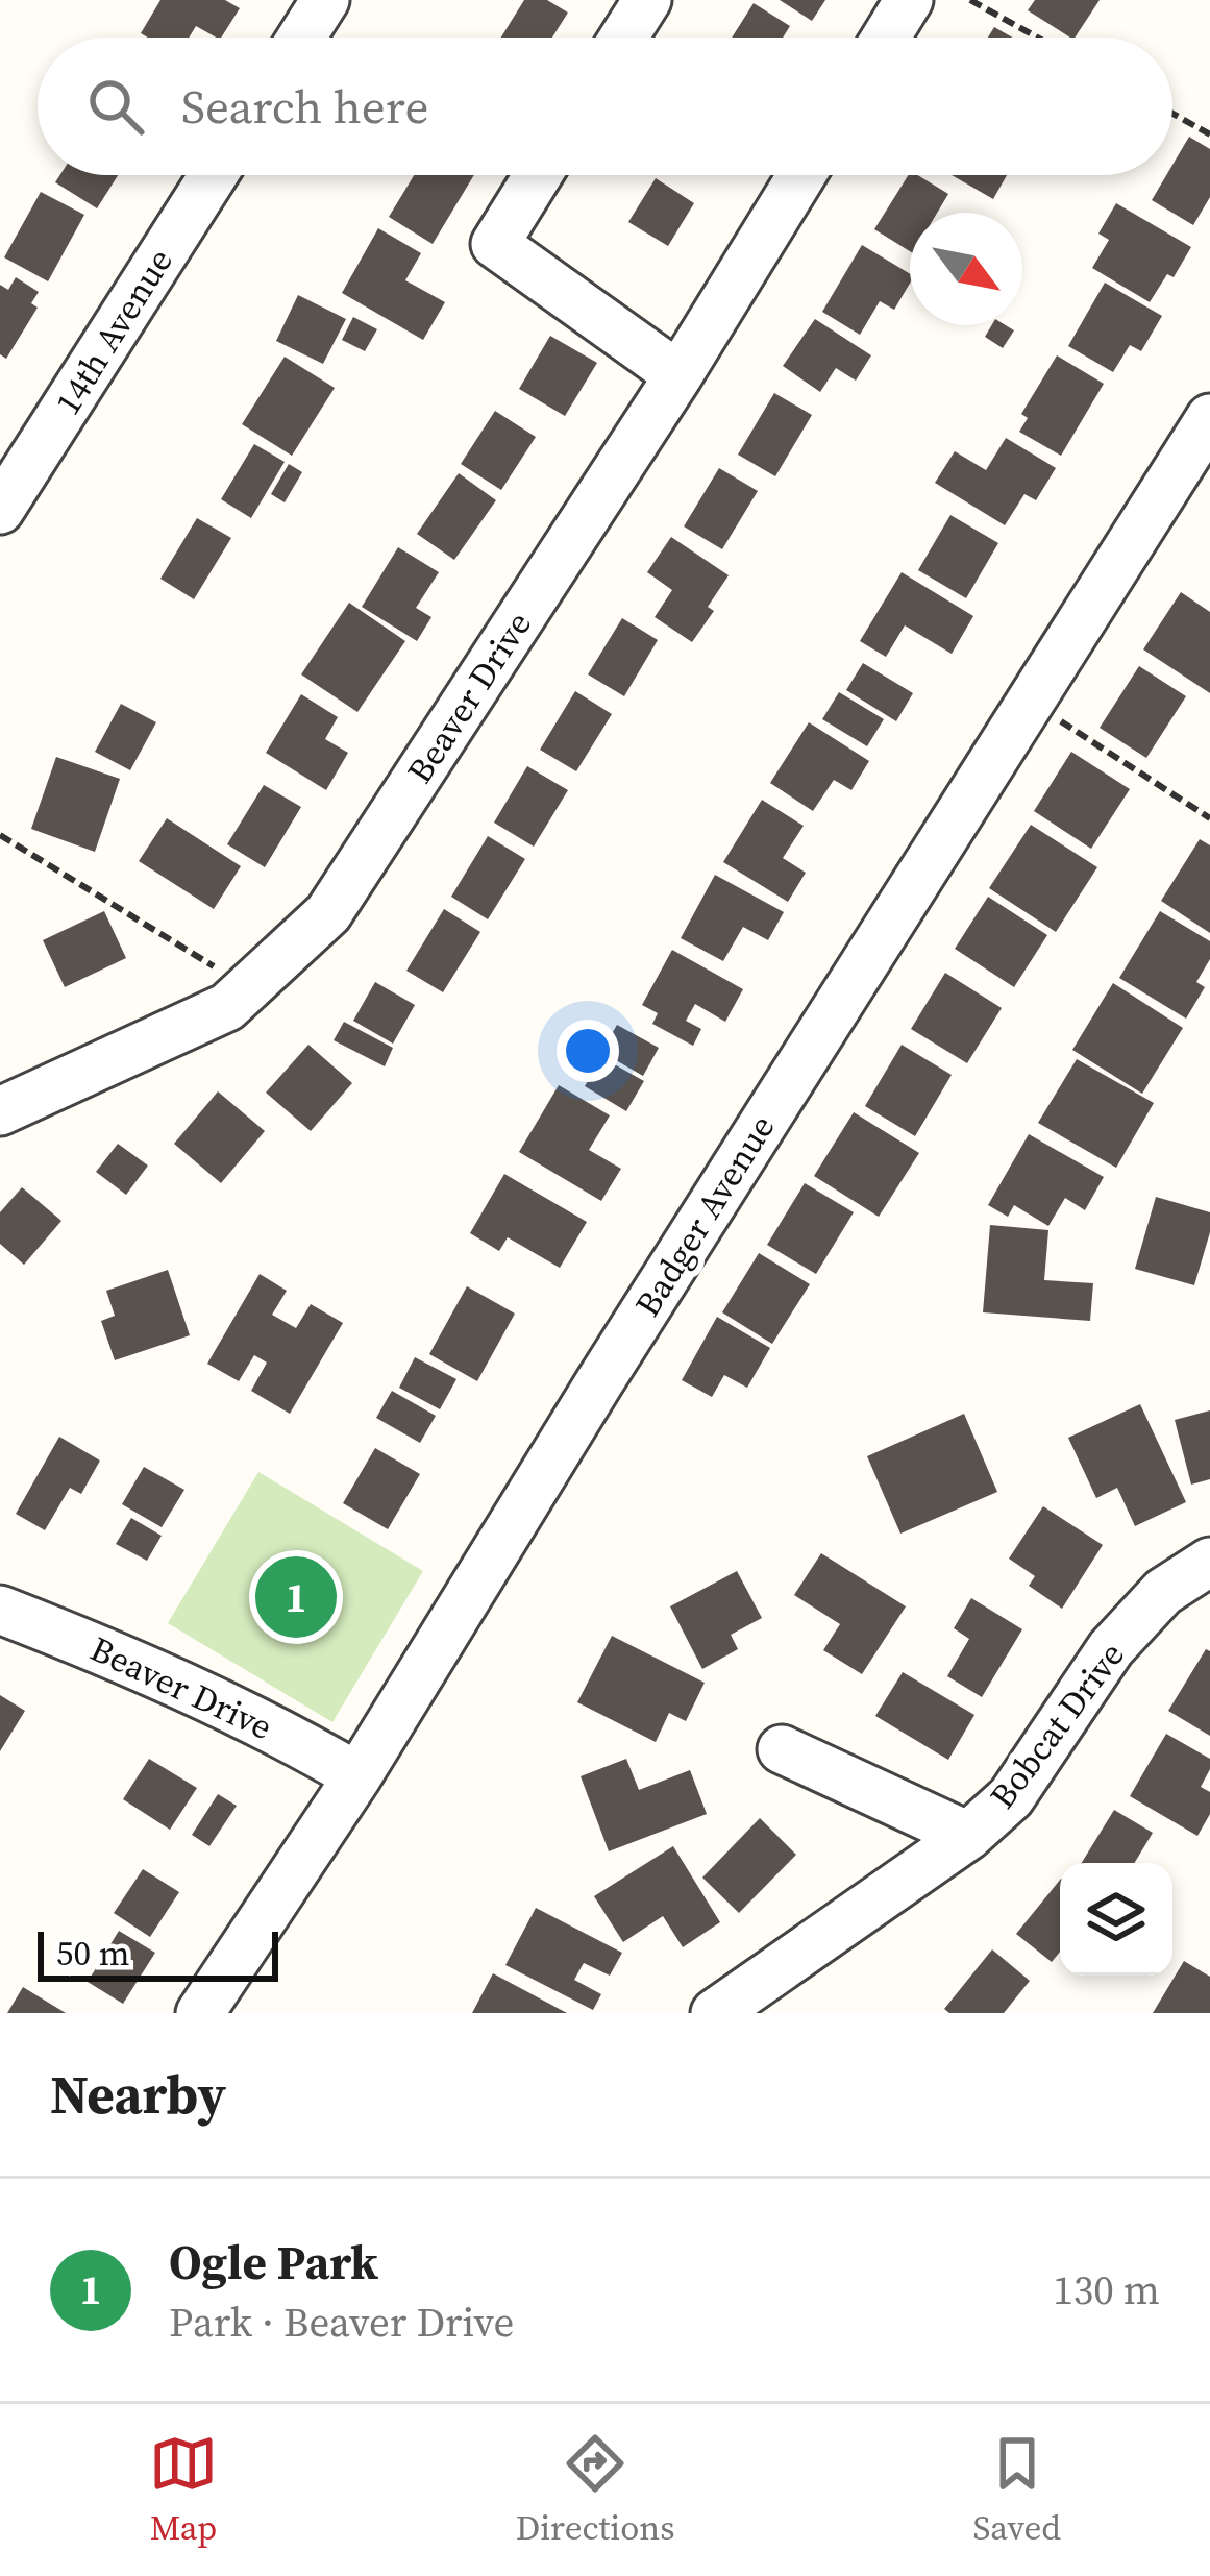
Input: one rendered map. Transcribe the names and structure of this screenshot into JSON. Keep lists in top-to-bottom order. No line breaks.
{"streets":{"street":["14th Avenue","Beaver Drive","Badger Avenue","Bobcat Drive"]},"crossings":[["Beaver Drive","Badger Avenue"]],"scale_bar":"50 m","north":"bottom right","page":{"search":"Search here","pins":"1","scale":"50 m","heading":"Nearby","list":[{"mark":"1","name":"Ogle Park","note":"Park · Beaver Drive","value":"130 m"}],"nav":["Map","Directions","Saved"]}}
